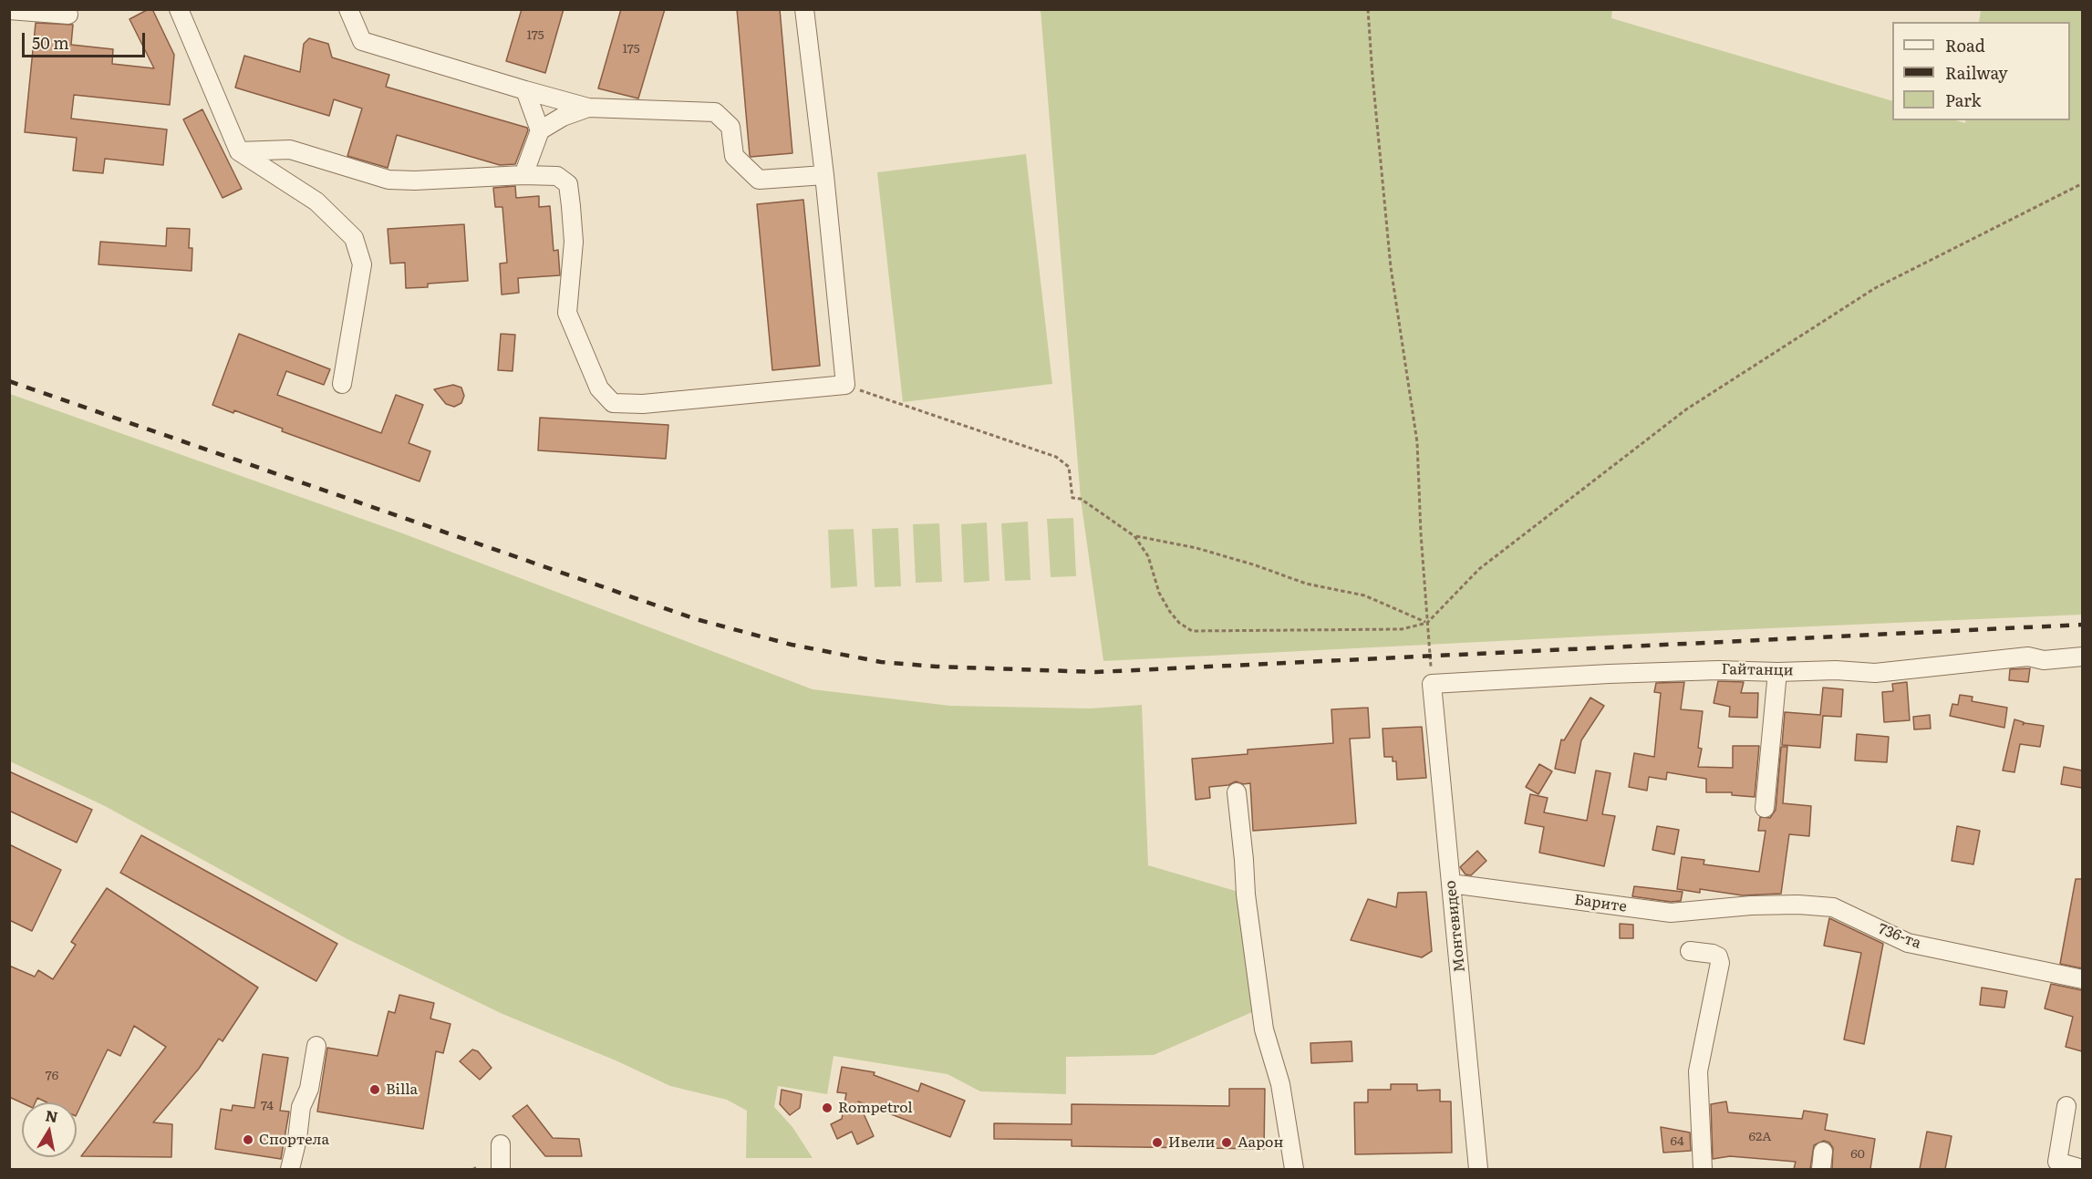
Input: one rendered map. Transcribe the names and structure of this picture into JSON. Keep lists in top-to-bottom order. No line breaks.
{"streets":{"street":["Гайтанци","Барите","Монтевидео","736-та"]},"crossings":[["Гайтанци","Монтевидео"],["Барите","Монтевидео"],["Барите","736-та"]],"places":["Billa","Rompetrol","Спортела","Ивели","Аарон"],"house_numbers":["175","175","76","74","62A","64","60"],"legend":["Road","Railway","Park"],"scale_bar":"50 m","north":"top"}
